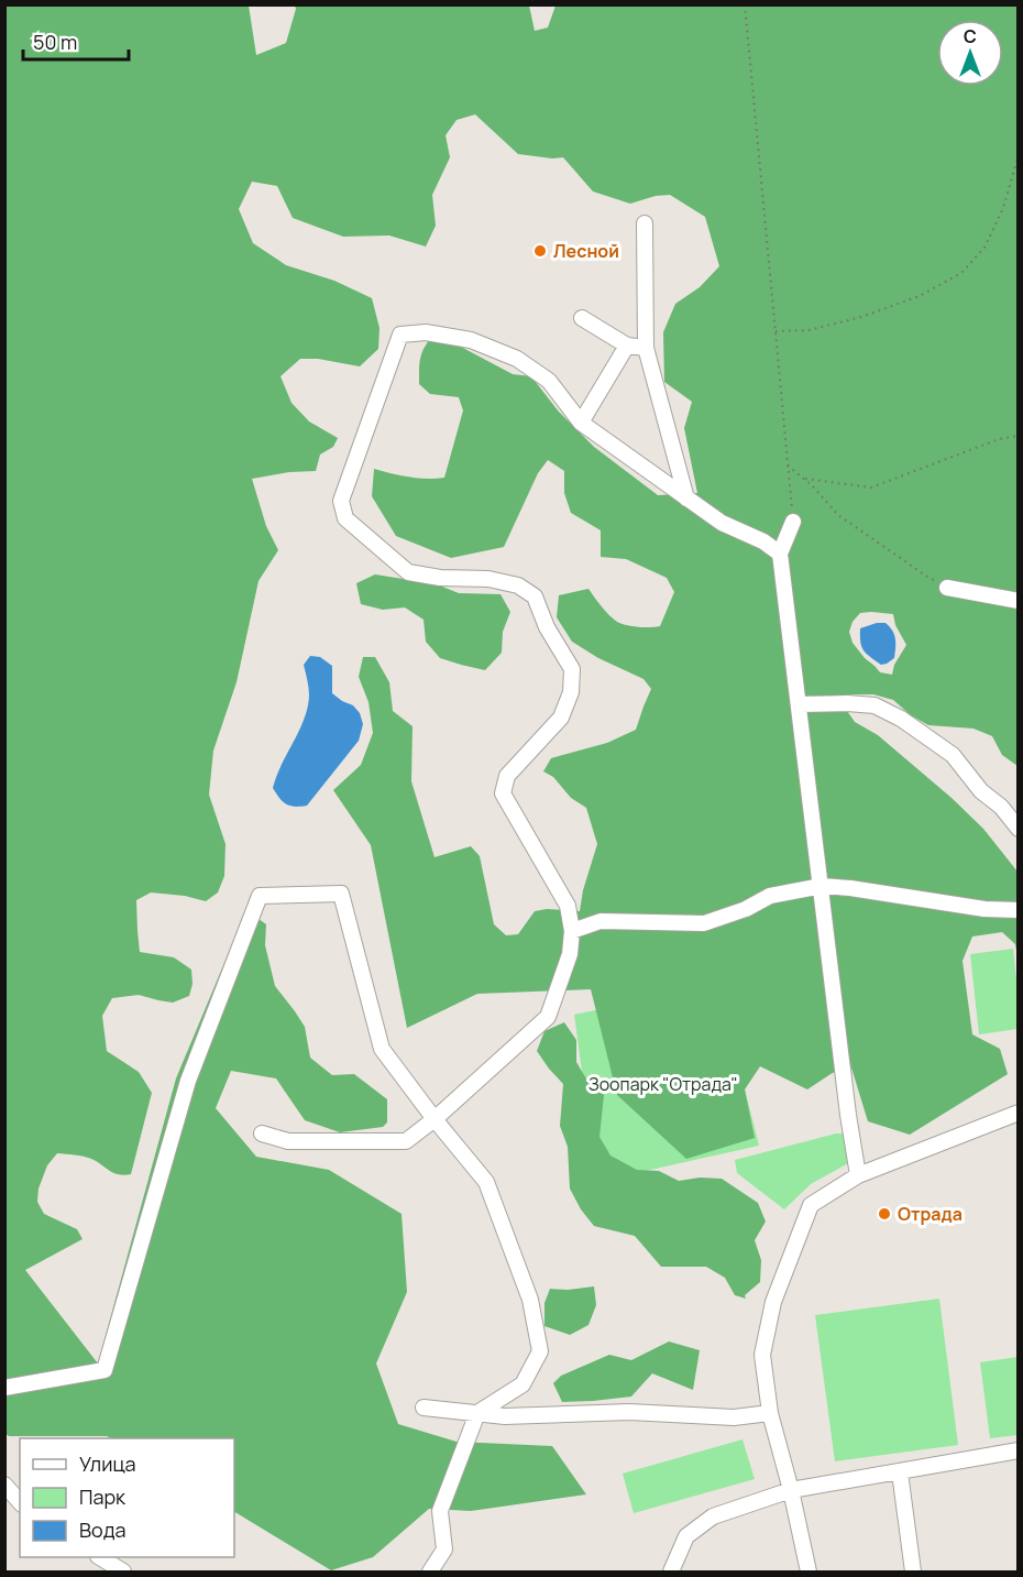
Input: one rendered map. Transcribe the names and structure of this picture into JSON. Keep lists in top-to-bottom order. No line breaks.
{"parks":["Зоопарк \"Отрада\""],"places":["Лесной","Отрада"],"legend":["Улица","Парк","Вода"],"scale_bar":"50 m","north":"top"}
